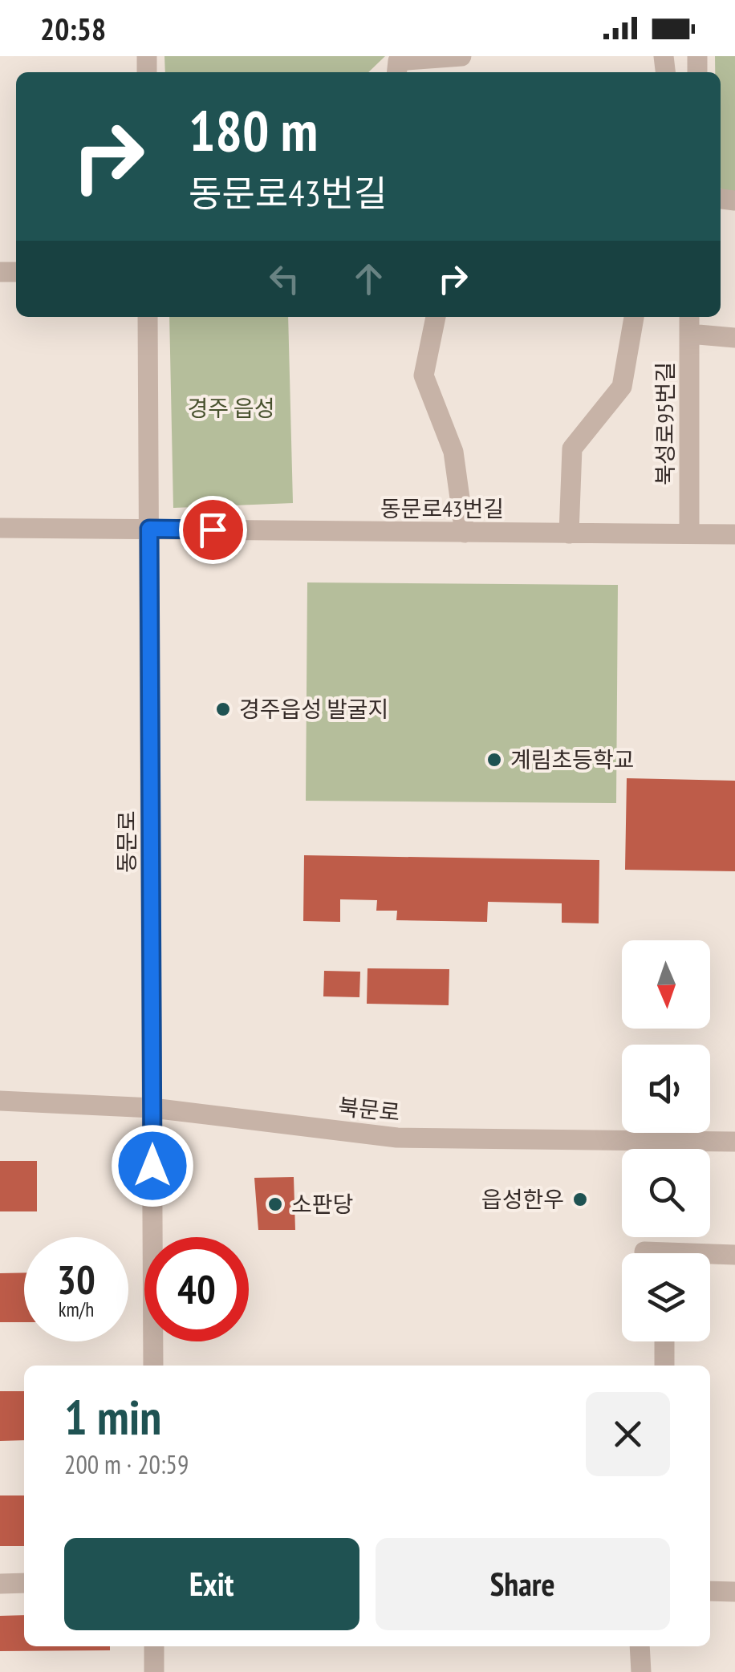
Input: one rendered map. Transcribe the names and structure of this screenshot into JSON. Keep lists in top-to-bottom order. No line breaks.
{"streets":{"street":["북성로95번길","동문로43번길","동문로","북문로"]},"crossings":[["북성로95번길","동문로43번길"],["동문로43번길","동문로"],["동문로","북문로"]],"parks":["경주 읍성"],"places":["경주읍성 발굴지","계림초등학교","읍성한우","소판당"],"north":"bottom","page":{"status":"20:58","turn":["180 m","동문로43번길"],"speed":"30 km/h","limit":"40","heading":["1 min","200 m · 20:59"],"buttons":["Exit","Share"]}}
